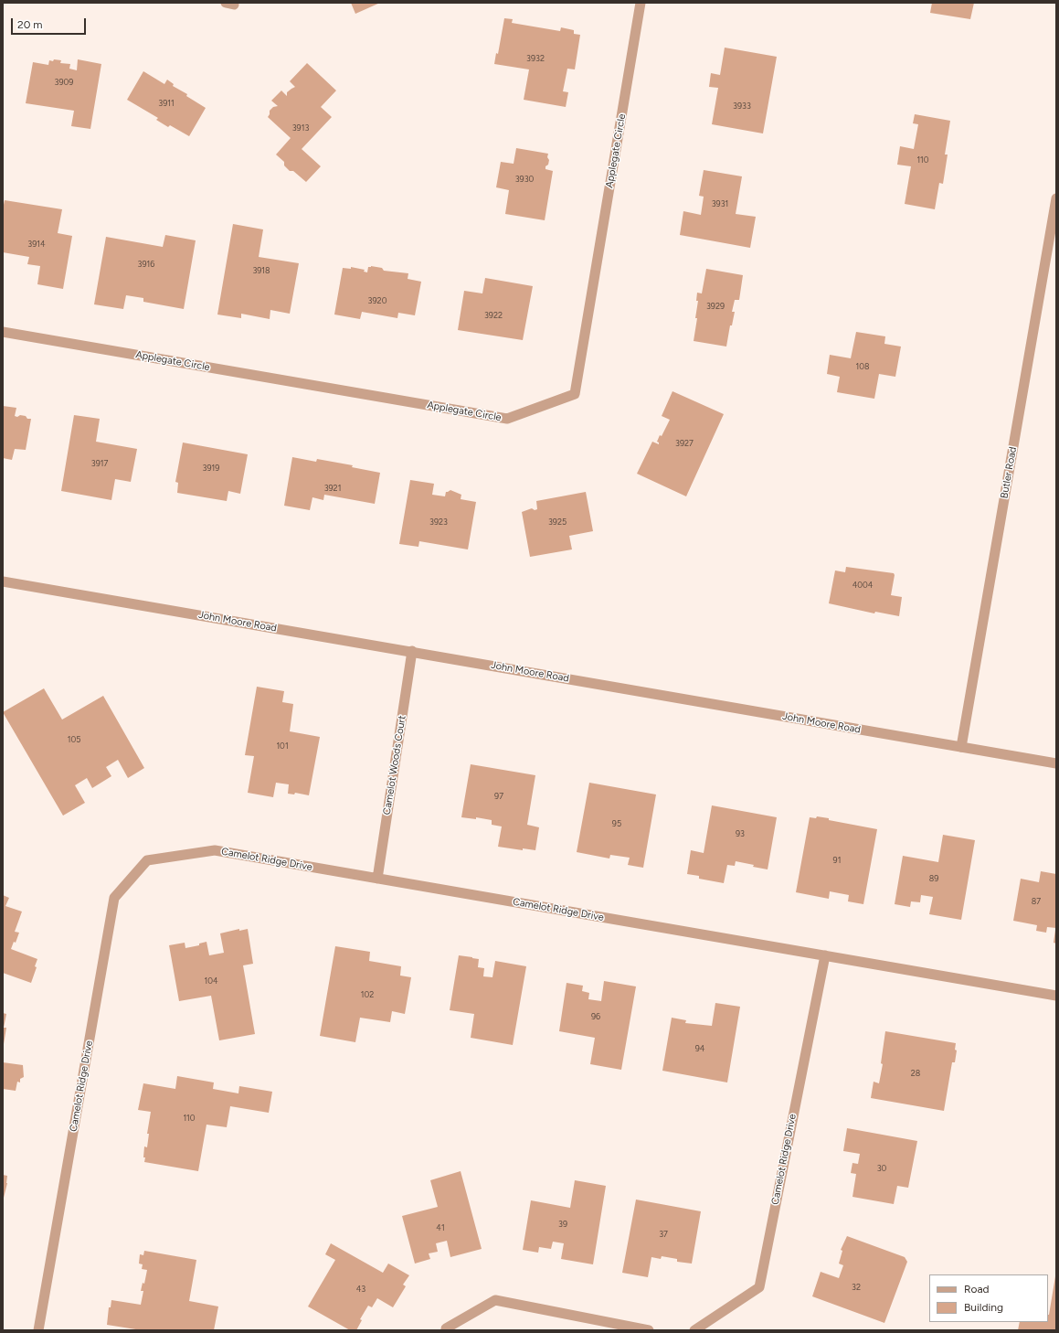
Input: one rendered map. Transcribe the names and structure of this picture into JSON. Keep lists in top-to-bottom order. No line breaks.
{"streets":{"street":["Applegate Circle","Butler Road","John Moore Road","Camelot Woods Court","Camelot Ridge Drive"]},"crossings":[["Butler Road","John Moore Road"],["John Moore Road","Camelot Woods Court"],["Camelot Woods Court","Camelot Ridge Drive"]],"house_numbers":["3932","3909","3911","3933","3913","110","3930","3931","3914","3916","3918","3920","3929","3922","108","3927","3917","3919","3921","3923","3925","4004","105","101","97","95","93","91","89","87","104","102","96","94","28","110","30","39","41","37","32","43"],"legend":["Road","Building"],"scale_bar":"20 m"}
